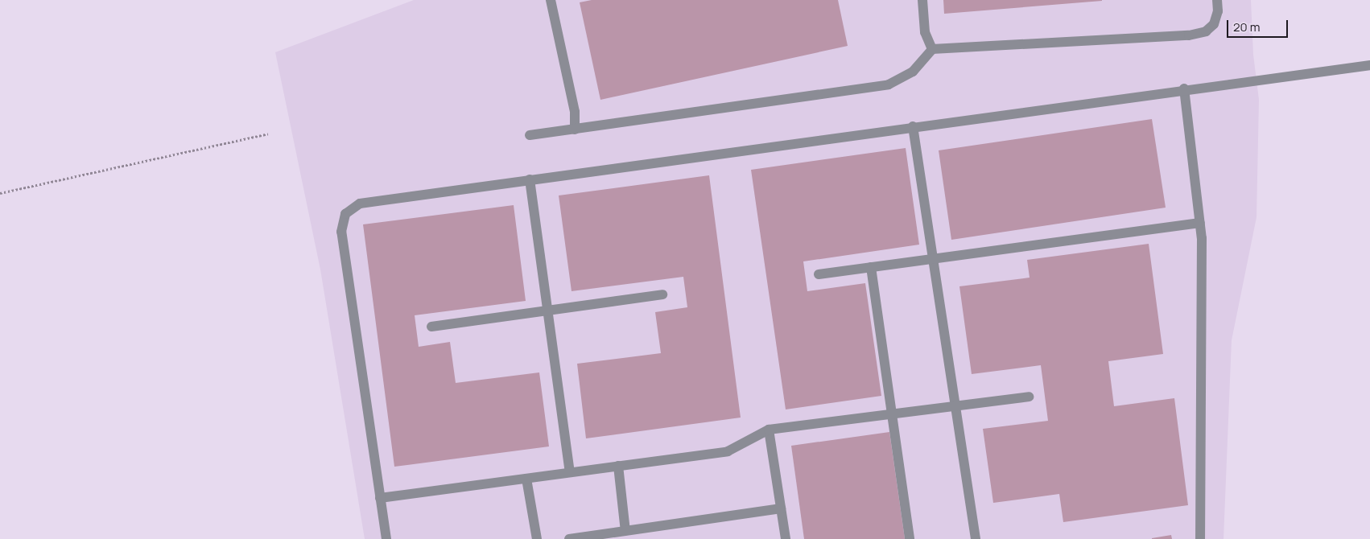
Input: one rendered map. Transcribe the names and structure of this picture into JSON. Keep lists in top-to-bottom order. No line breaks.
{"scale_bar":"20 m"}
